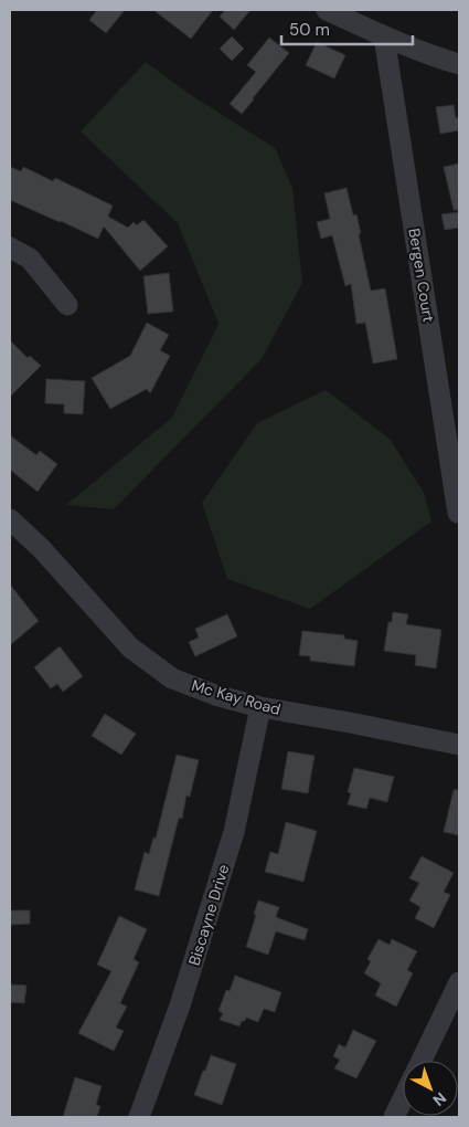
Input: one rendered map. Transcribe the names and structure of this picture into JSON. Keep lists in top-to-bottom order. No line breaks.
{"streets":{"street":["Bergen Court","Mc Kay Road","Biscayne Drive"]},"crossings":[["Mc Kay Road","Biscayne Drive"]],"scale_bar":"50 m","north":"bottom right"}
